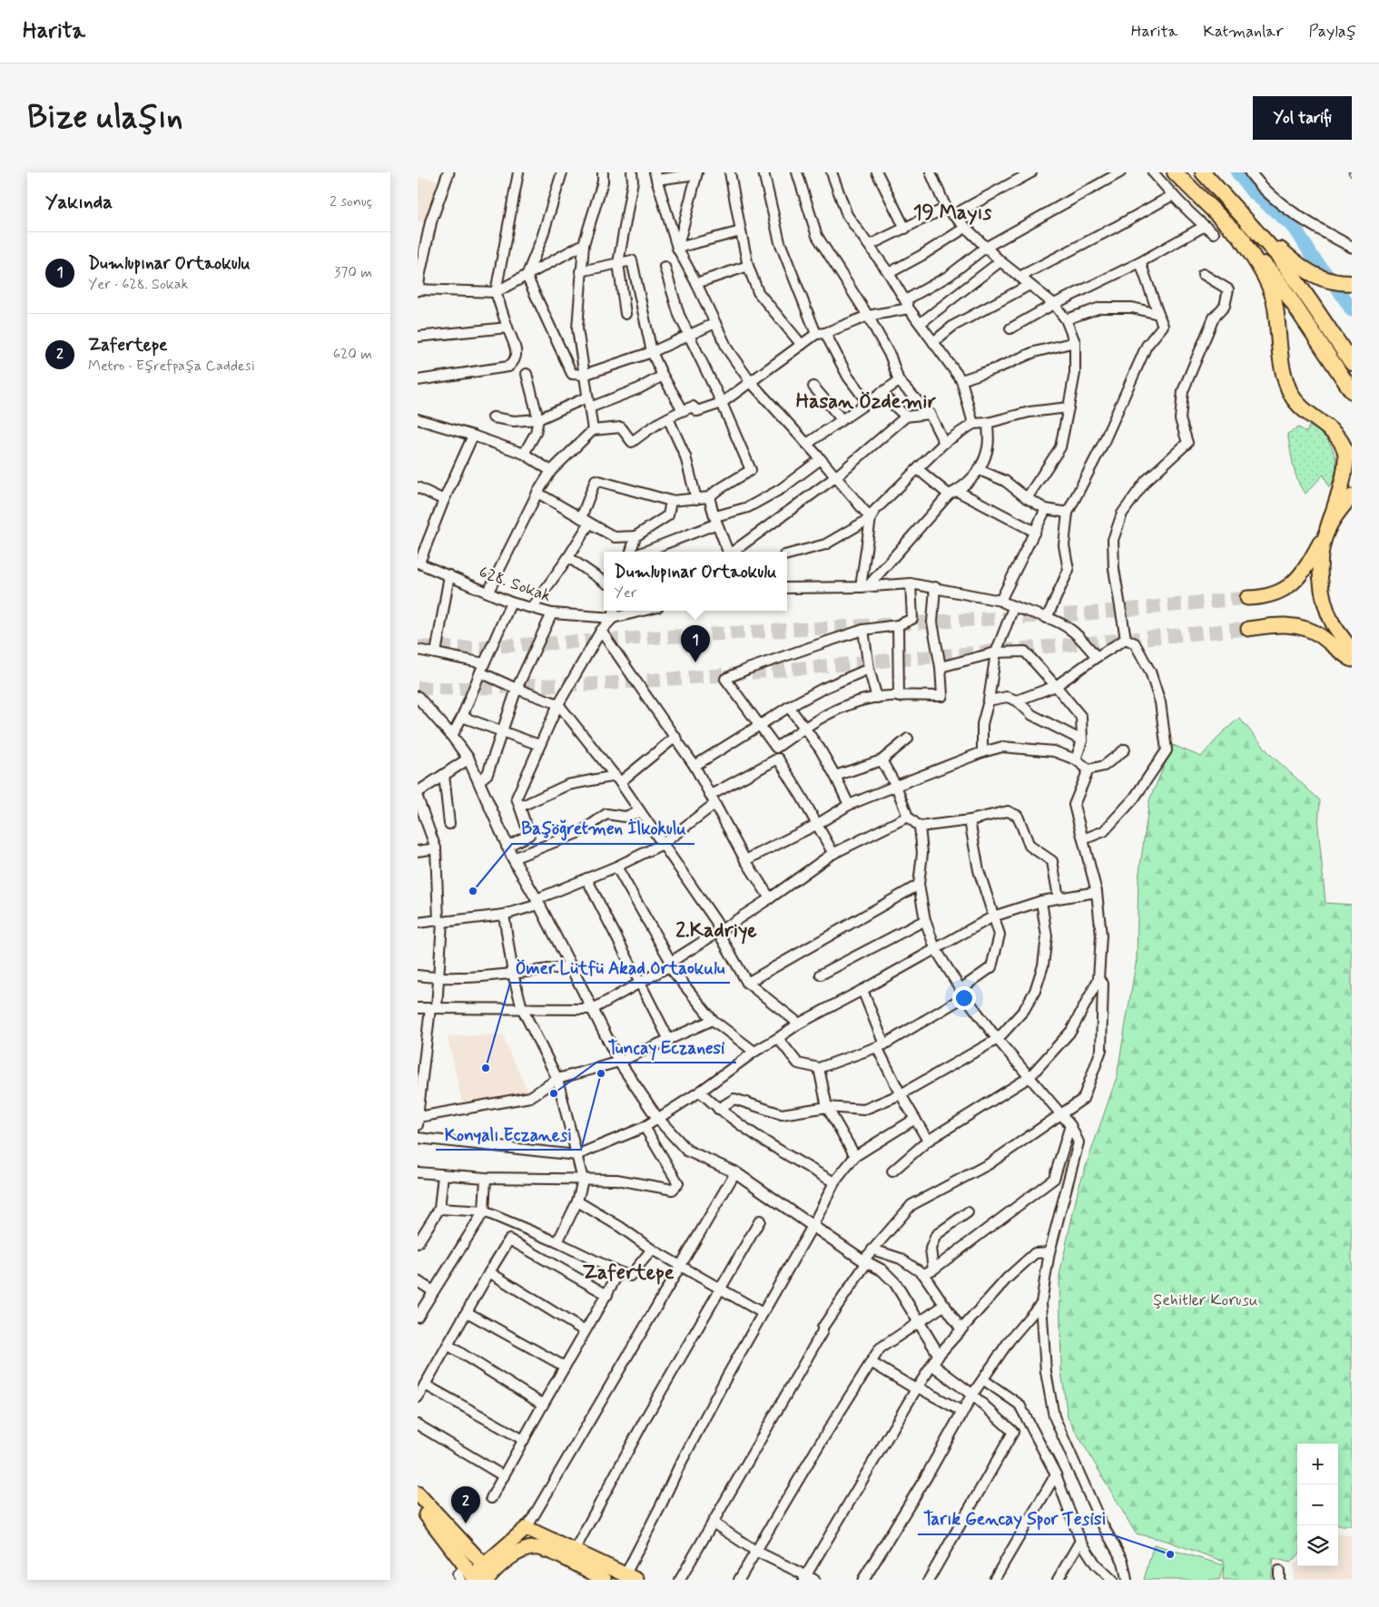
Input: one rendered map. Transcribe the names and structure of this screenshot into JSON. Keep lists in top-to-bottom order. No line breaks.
{"streets":{"street":["628. Sokak"]},"districts":["19 Mayıs","Hasan Özdemir","2.Kadriye","Zafertepe"],"parks":["Şehitler Korusu"],"places":["Başöğretmen İlkokulu","Ömer Lütfü Akad Ortaokulu","Konyalı Eczanesi","Tuncay Eczanesi","Tarık Gencay Spor Tesisi"],"page":{"header":"Harita","nav":["Harita","Katmanlar","Paylaş"],"buttons":"Yol tarifi","title":"Bize ulaşın","heading":["Yakında","2 sonuç"],"list":[{"mark":"1","name":"Dumlupınar Ortaokulu","note":"Yer · 628. Sokak","value":"370 m"},{"mark":"2","name":"Zafertepe","note":"Metro · Eşrefpaşa Caddesi","value":"620 m"}],"popup":["Dumlupınar Ortaokulu","Yer"],"pins":["1","2"],"map_buttons":["+","−"]}}
